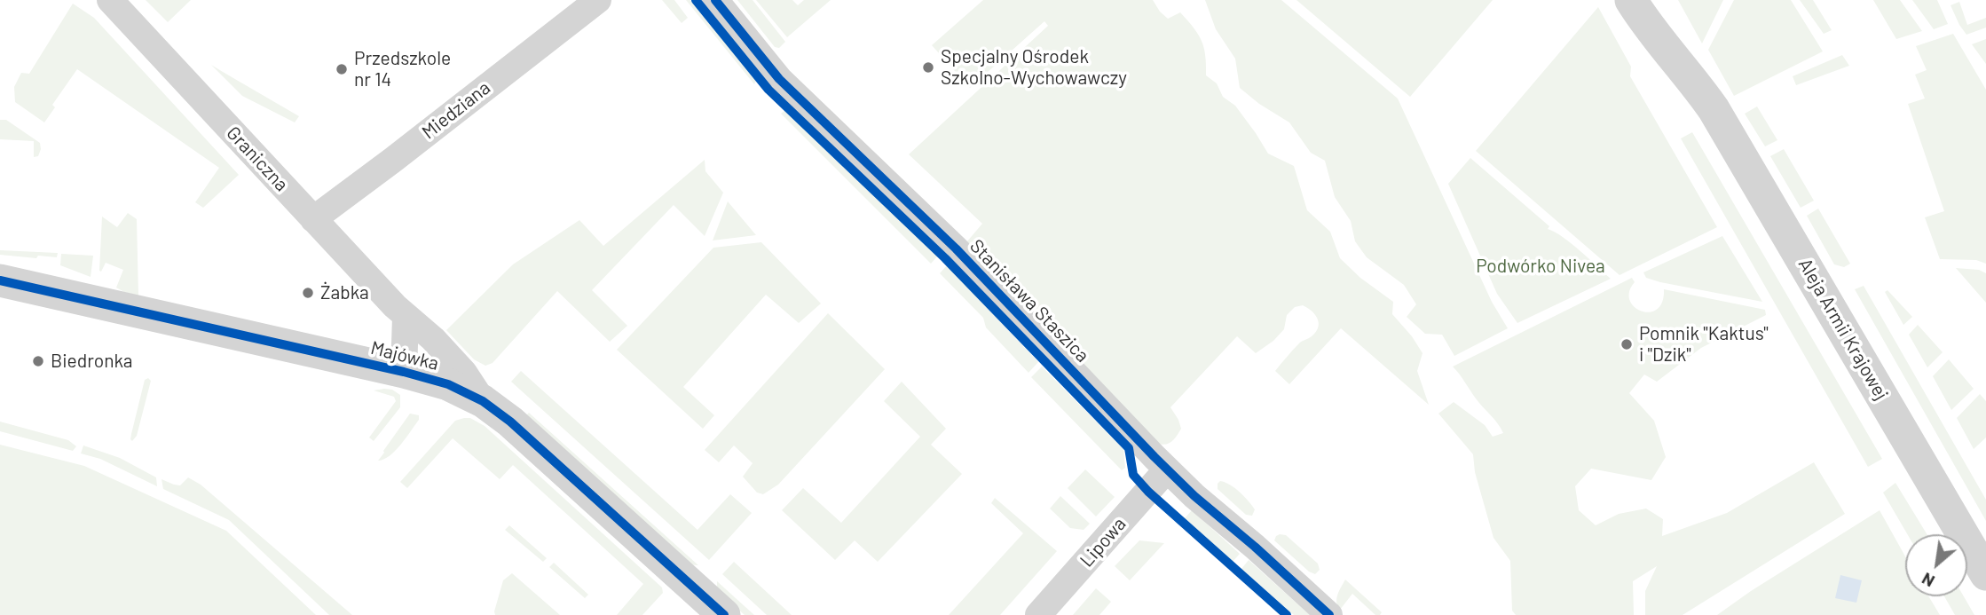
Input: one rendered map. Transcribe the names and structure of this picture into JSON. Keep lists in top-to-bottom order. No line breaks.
{"streets":{"street":["Miedziana","Graniczna","Stanisława Staszica","Aleja Armii Krajowej","Majówka","Lipowa"]},"crossings":[["Miedziana","Graniczna"],["Graniczna","Majówka"],["Stanisława Staszica","Lipowa"]],"parks":["Podwórko Nivea"],"places":["Specjalny Ośrodek Szkolno-Wychowawczy","Przedszkole nr 14","Żabka","Pomnik \"Kaktus\" i \"Dzik\"","Biedronka"],"north":"bottom left"}
